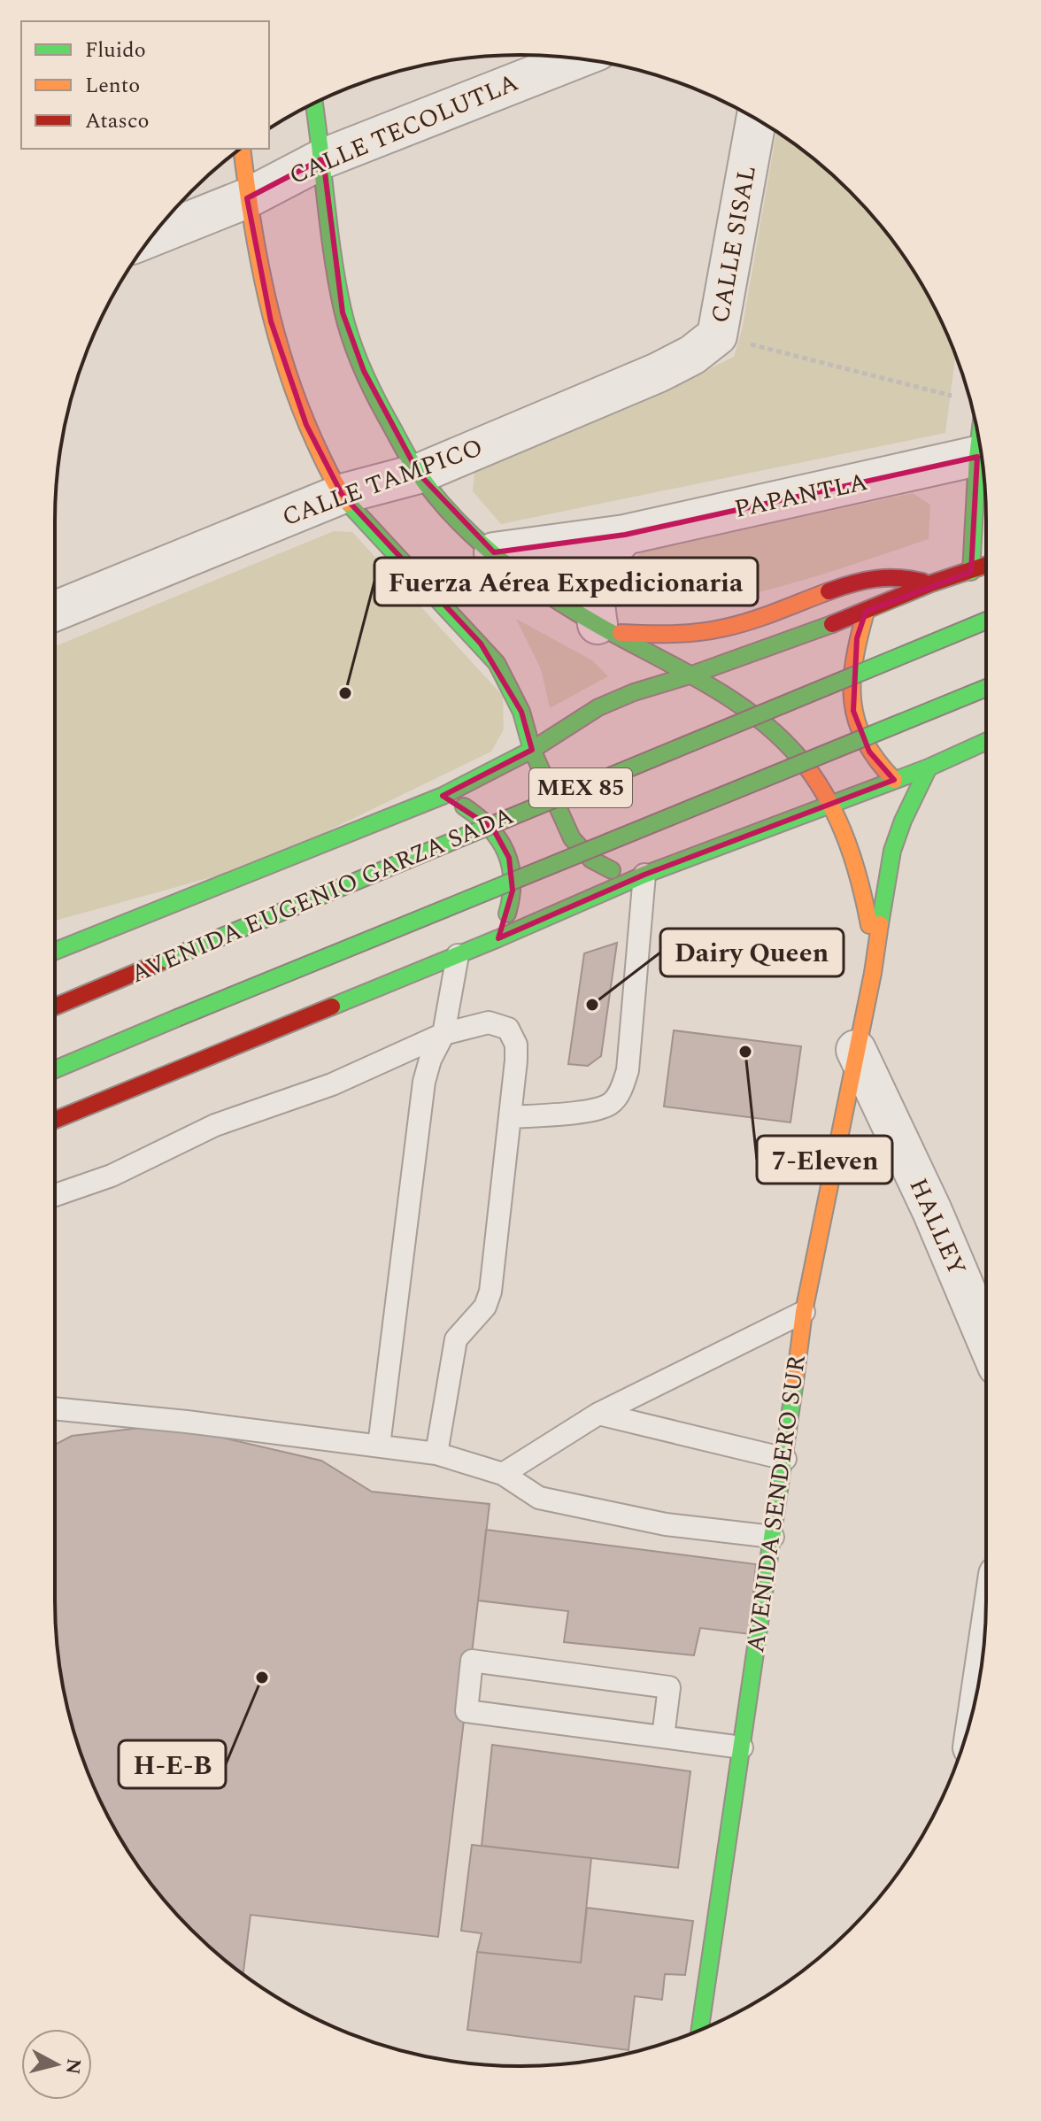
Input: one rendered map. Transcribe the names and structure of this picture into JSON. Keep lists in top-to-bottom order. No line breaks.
{"streets":{"main road":["MEX 85","AVENIDA EUGENIO GARZA SADA","AVENIDA SENDERO SUR"],"street":["CALLE TECOLUTLA","CALLE SISAL","CALLE TAMPICO","PAPANTLA","HALLEY"]},"crossings":[["CALLE TECOLUTLA","AVENIDA SENDERO SUR"],["CALLE SISAL","CALLE TAMPICO"],["CALLE TAMPICO","AVENIDA SENDERO SUR"],["PAPANTLA","AVENIDA SENDERO SUR"],["HALLEY","AVENIDA SENDERO SUR"]],"places":["Fuerza Aérea Expedicionaria","Dairy Queen","7-Eleven","H-E-B"],"legend":["Fluido","Lento","Atasco"],"north":"right"}
